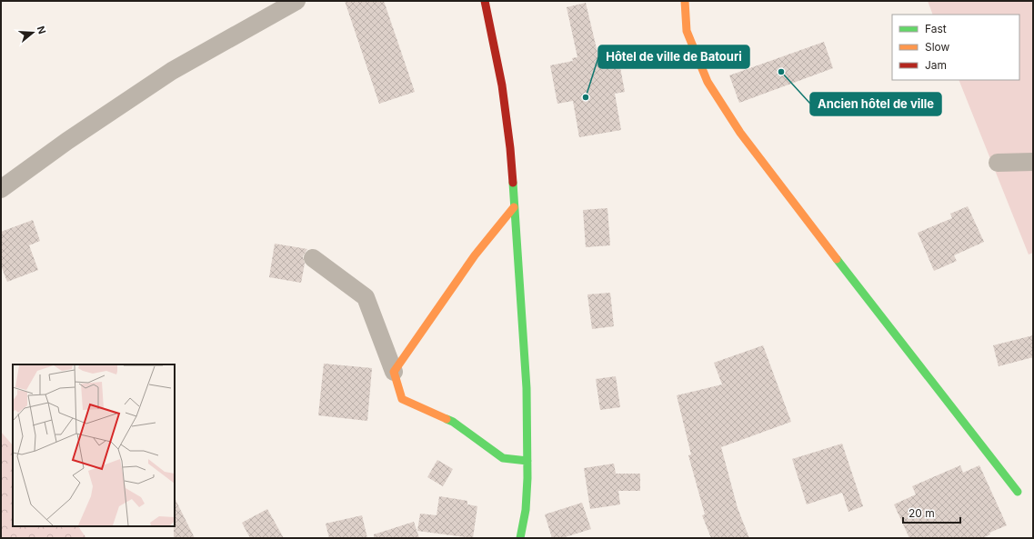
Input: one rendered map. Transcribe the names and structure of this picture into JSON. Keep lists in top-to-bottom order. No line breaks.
{"places":["Ancien hôtel de ville","Hôtel de ville de Batouri"],"legend":["Fast","Slow","Jam"],"scale_bar":"20 m","north":"right"}
